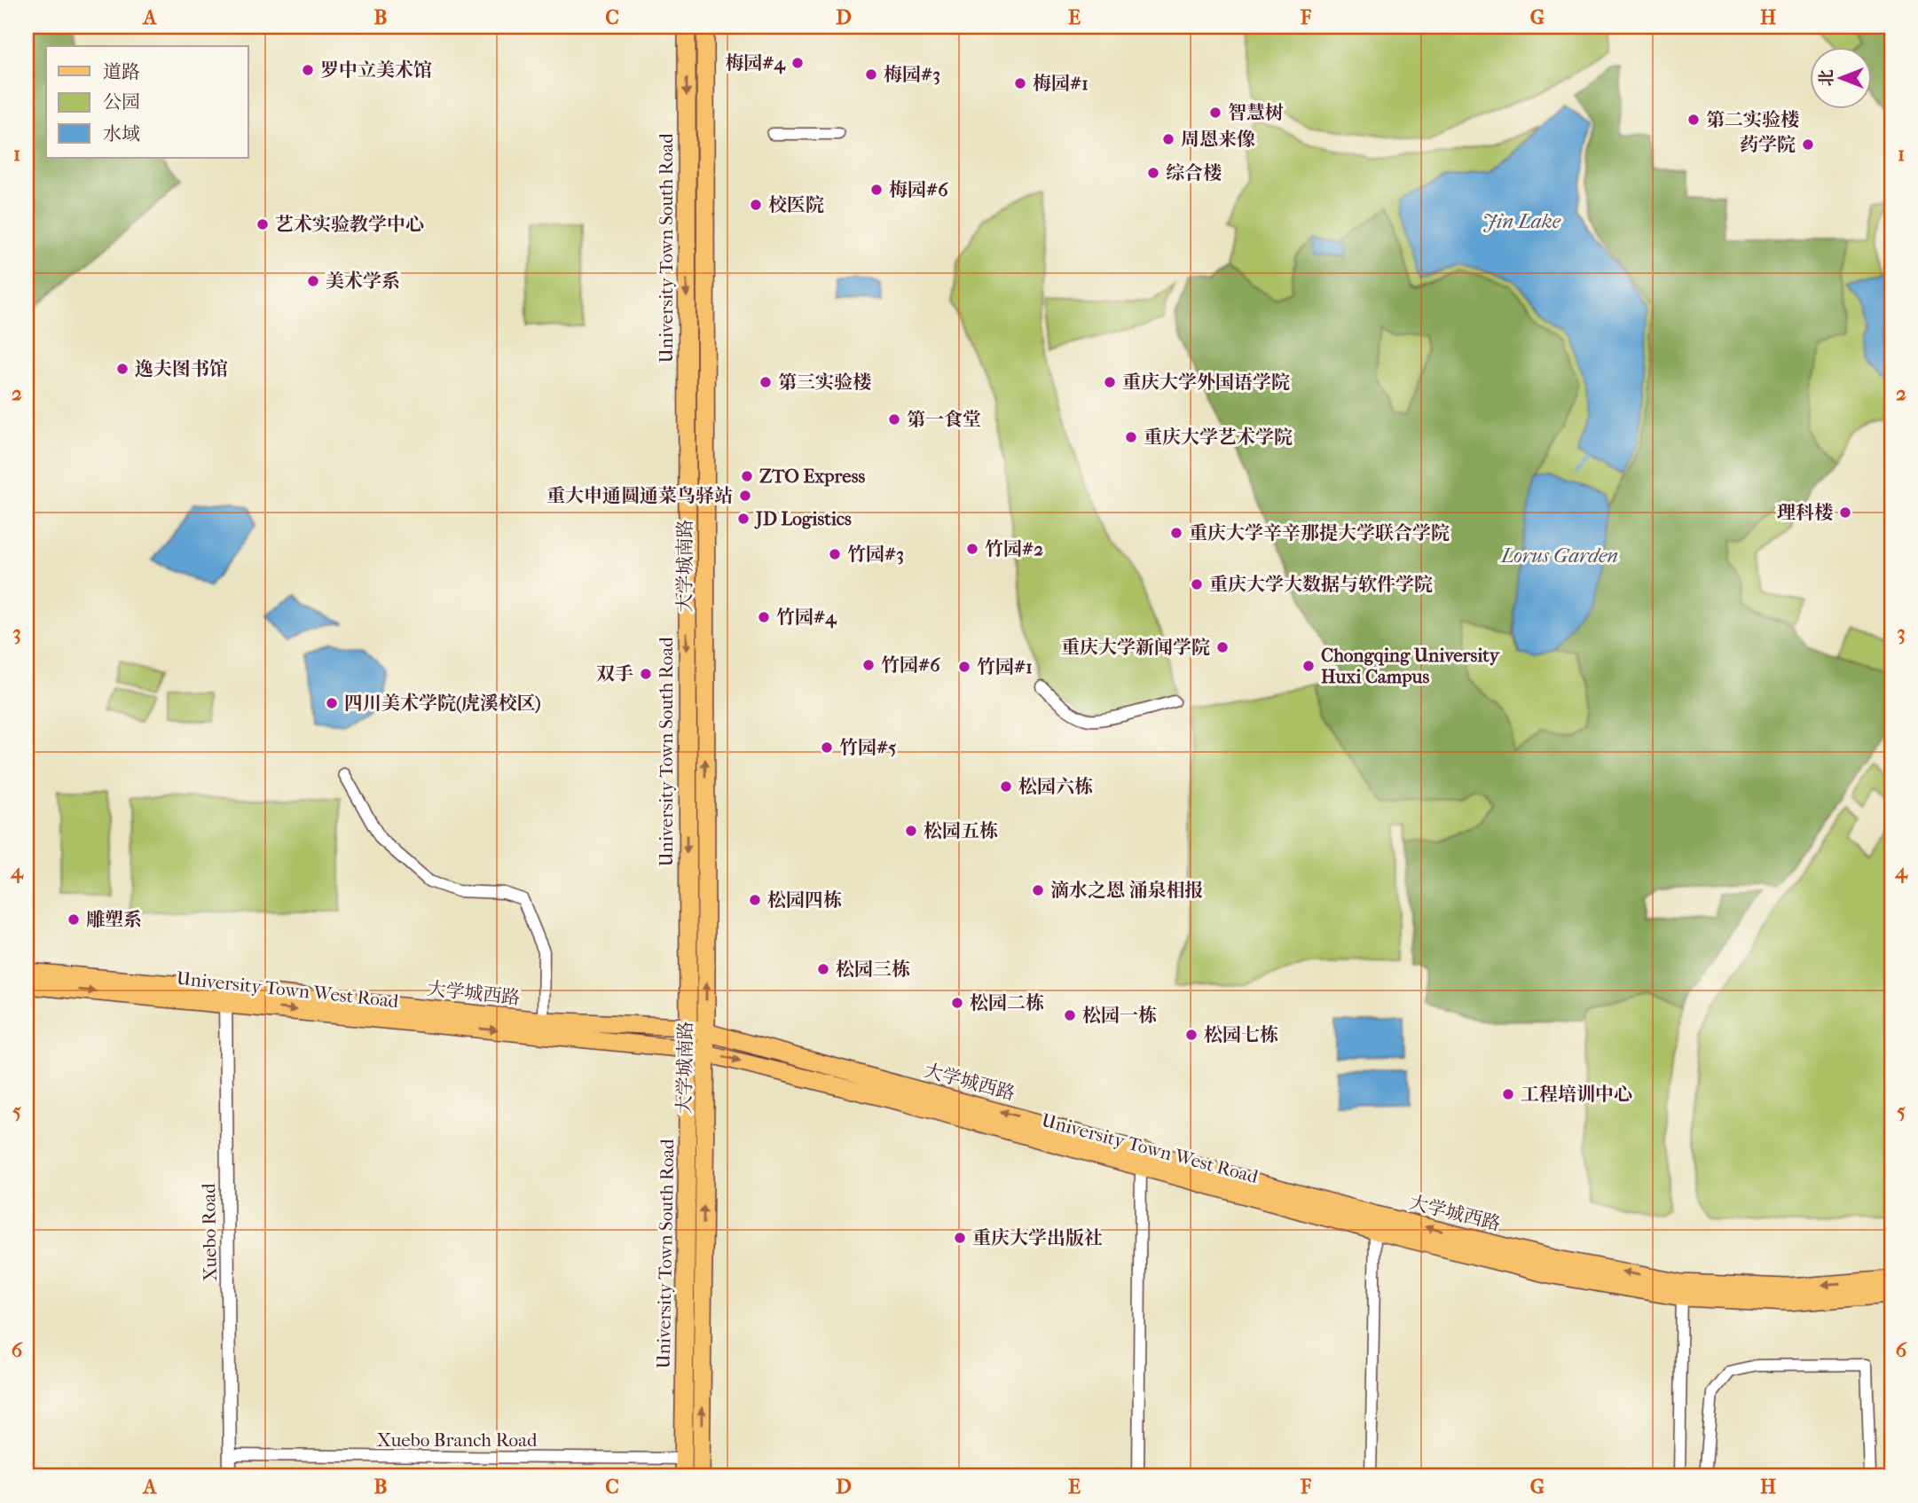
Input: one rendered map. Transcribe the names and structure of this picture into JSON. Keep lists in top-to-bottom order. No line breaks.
{"streets":{"main road":["University Town South Road","大学城南路","University Town West Road","大学城西路"],"street":["Xuebo Road","Xuebo Branch Road"]},"crossings":[["University Town South Road","大学城南路"],["University Town South Road","University Town West Road"],["University Town South Road","大学城西路"],["University Town South Road","Xuebo Branch Road"],["大学城南路","University Town West Road"],["大学城南路","大学城西路"],["University Town West Road","大学城西路"],["University Town West Road","Xuebo Road"],["大学城西路","Xuebo Road"],["Xuebo Road","Xuebo Branch Road"]],"one_way":["University Town South Road","大学城南路","University Town West Road","大学城西路"],"water":["Jin Lake","Lorus Garden"],"places":["梅园#4","罗中立美术馆","梅园#3","梅园#1","智慧树","第二实验楼","周恩来像","药学院","综合楼","梅园#6","校医院","艺术实验教学中心","美术学系","逸夫图书馆","第三实验楼","重庆大学外国语学院","第一食堂","重庆大学艺术学院","ZTO Express","重大申通圆通菜鸟驿站","理科楼","JD Logistics","重庆大学辛辛那提大学联合学院","竹园#2","竹园#3","重庆大学大数据与软件学院","竹园#4","重庆大学新闻学院","竹园#6","Chongqing University Huxi Campus","竹园#1","双手","四川美术学院(虎溪校区)","竹园#5","松园六栋","松园五栋","滴水之恩 涌泉相报","松园四栋","雕塑系","松园三栋","松园二栋","松园一栋","松园七栋","工程培训中心","重庆大学出版社"],"legend":["道路","公园","水域"],"north":"left","grid":{"columns":["A","B","C","D","E","F","G","H"],"rows":["1","2","3","4","5","6"]}}
